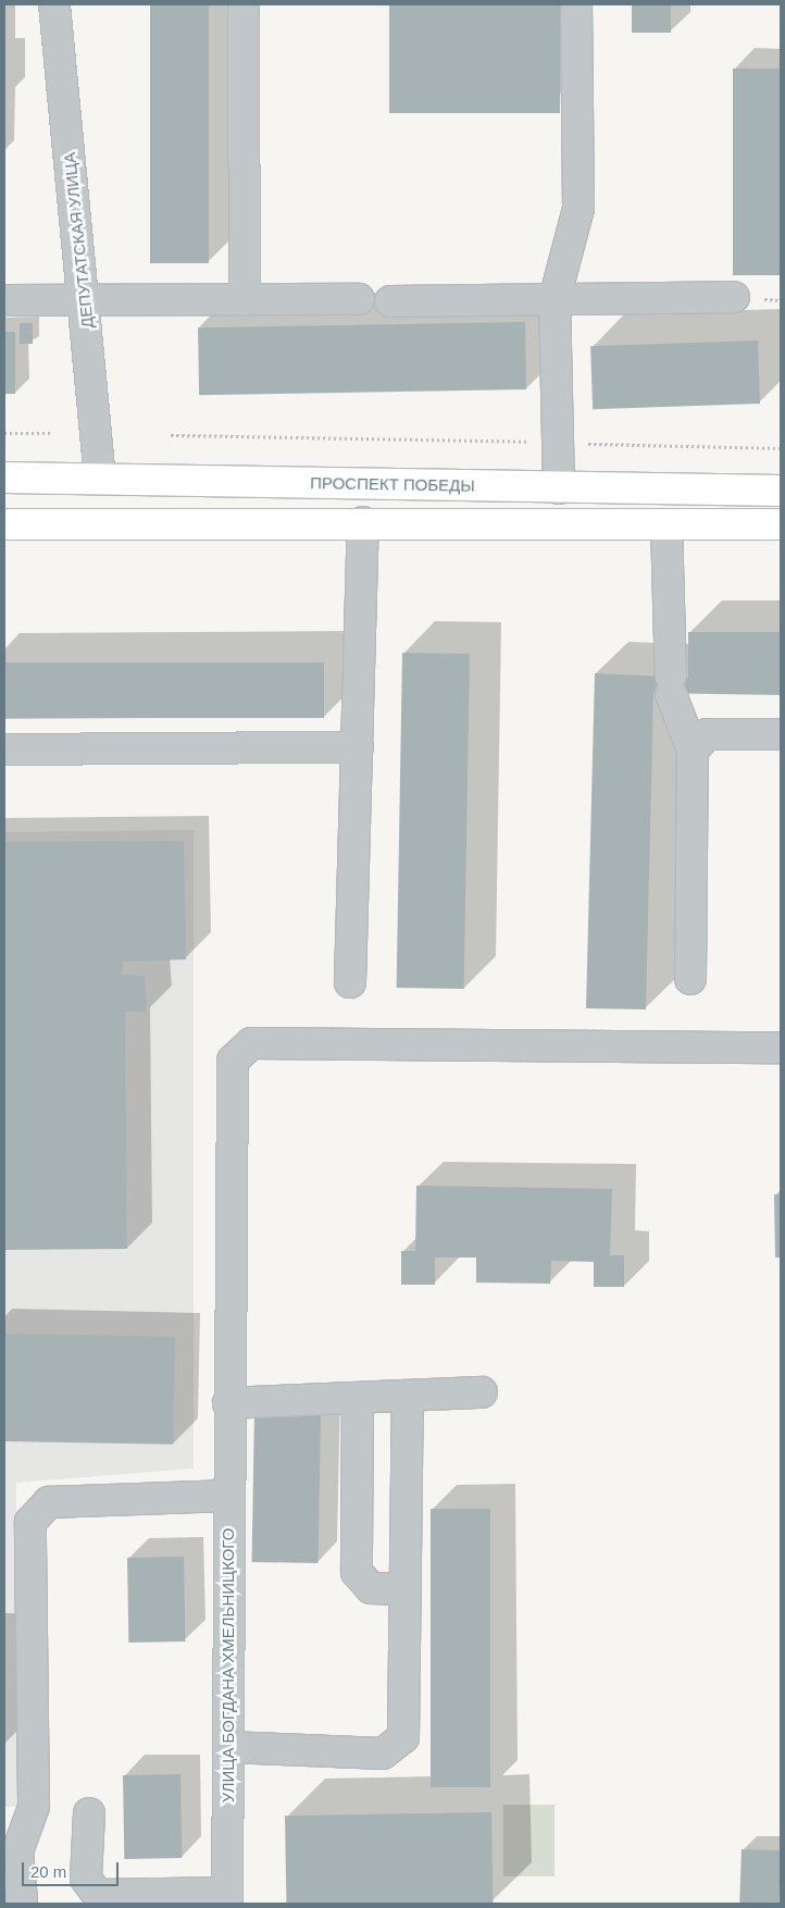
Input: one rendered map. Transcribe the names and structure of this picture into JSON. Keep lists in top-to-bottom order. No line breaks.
{"streets":{"main road":["ПРОСПЕКТ ПОБЕДЫ"],"street":["ДЕПУТАТСКАЯ УЛИЦА","УЛИЦА БОГДАНА ХМЕЛЬНИЦКОГО"]},"crossings":[["ДЕПУТАТСКАЯ УЛИЦА","ПРОСПЕКТ ПОБЕДЫ"]],"scale_bar":"20 m"}
